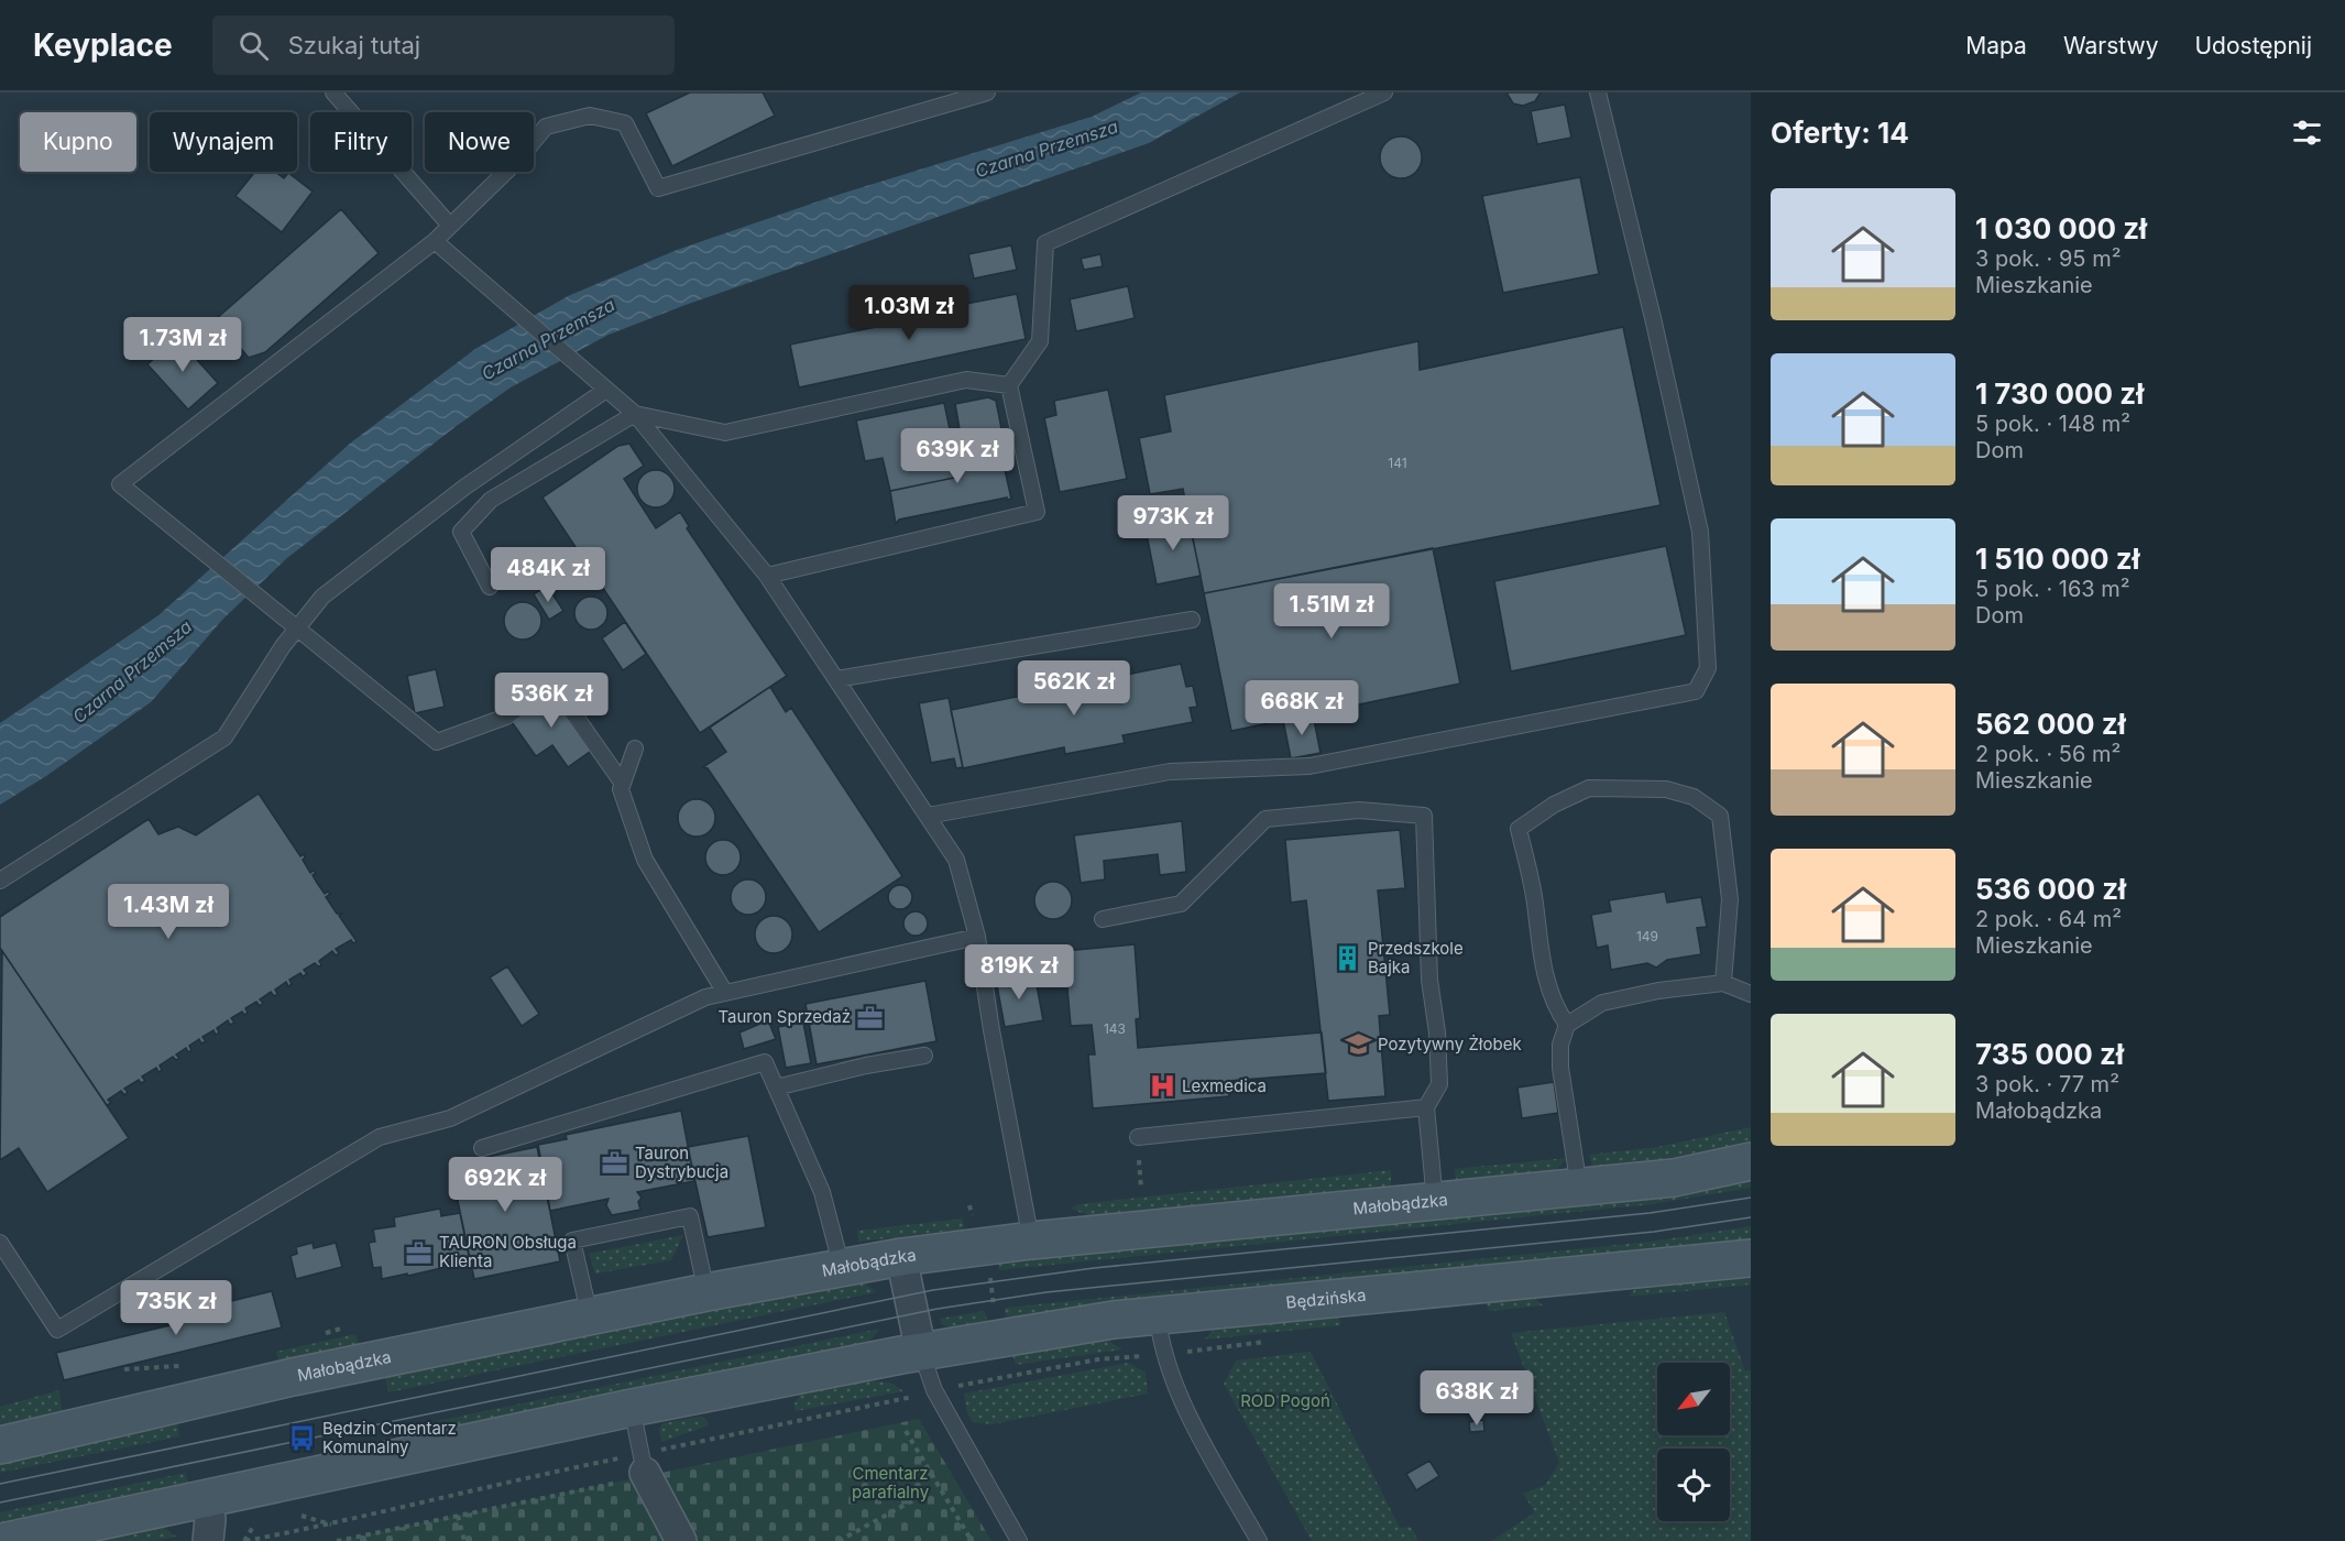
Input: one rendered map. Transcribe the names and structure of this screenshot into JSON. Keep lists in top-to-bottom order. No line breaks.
{"streets":{"street":["Małobądzka","Będzińska"]},"water":["Czarna Przemsza"],"parks":["ROD Pogoń","Cmentarz parafialny"],"places":{"building":["Przedszkole Bajka"],"office":["Tauron Sprzedaż","Tauron Dystrybucja","TAURON Obsługa Klienta"],"school or university":["Pozytywny Żłobek"],"hospital":["Lexmedica"],"bus stop":["Będzin Cmentarz Komunalny"]},"house_numbers":["141","149","143"],"north":"bottom left","page":{"header":"Keyplace","search":"Szukaj tutaj","nav":["Mapa","Warstwy","Udostępnij"],"heading":"Oferty: 14","chip":["Kupno","Wynajem","Filtry","Nowe"],"list":[{"name":"1 030 000 zł","note":"3 pok. · 95 m² · Mieszkanie"},{"name":"1 730 000 zł","note":"5 pok. · 148 m² · Dom"},{"name":"1 510 000 zł","note":"5 pok. · 163 m² · Dom"},{"name":"562 000 zł","note":"2 pok. · 56 m² · Mieszkanie"},{"name":"536 000 zł","note":"2 pok. · 64 m² · Mieszkanie"},{"name":"735 000 zł","note":"3 pok. · 77 m² · Małobądzka"}],"price":["1.03M zł","1.73M zł","639K zł","973K zł","484K zł","1.51M zł","562K zł","536K zł","668K zł","1.43M zł","819K zł","692K zł","735K zł","638K zł"]}}
